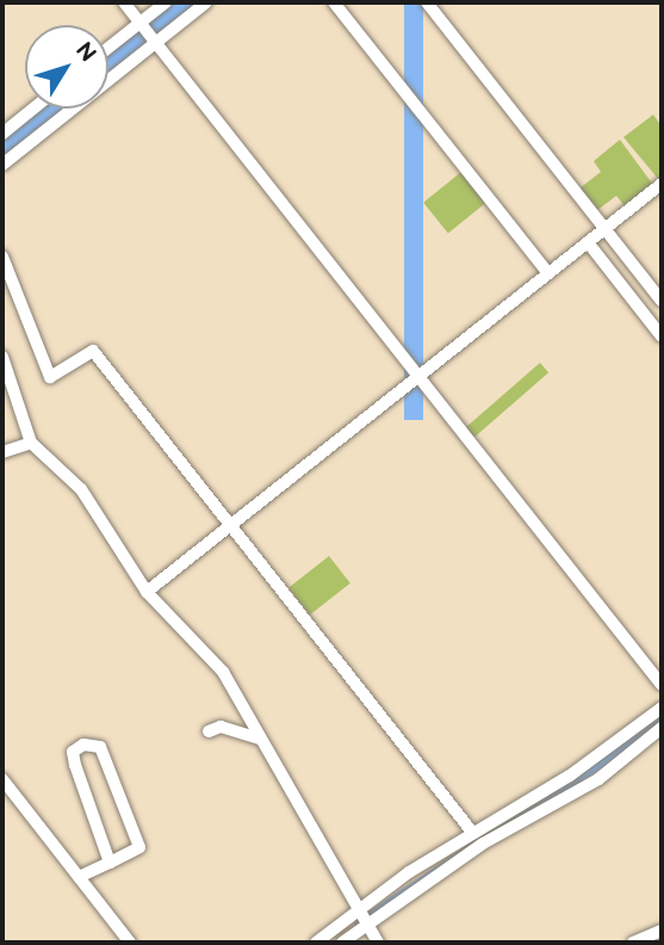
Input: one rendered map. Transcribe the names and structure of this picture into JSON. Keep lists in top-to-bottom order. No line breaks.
{"north":"top right"}
